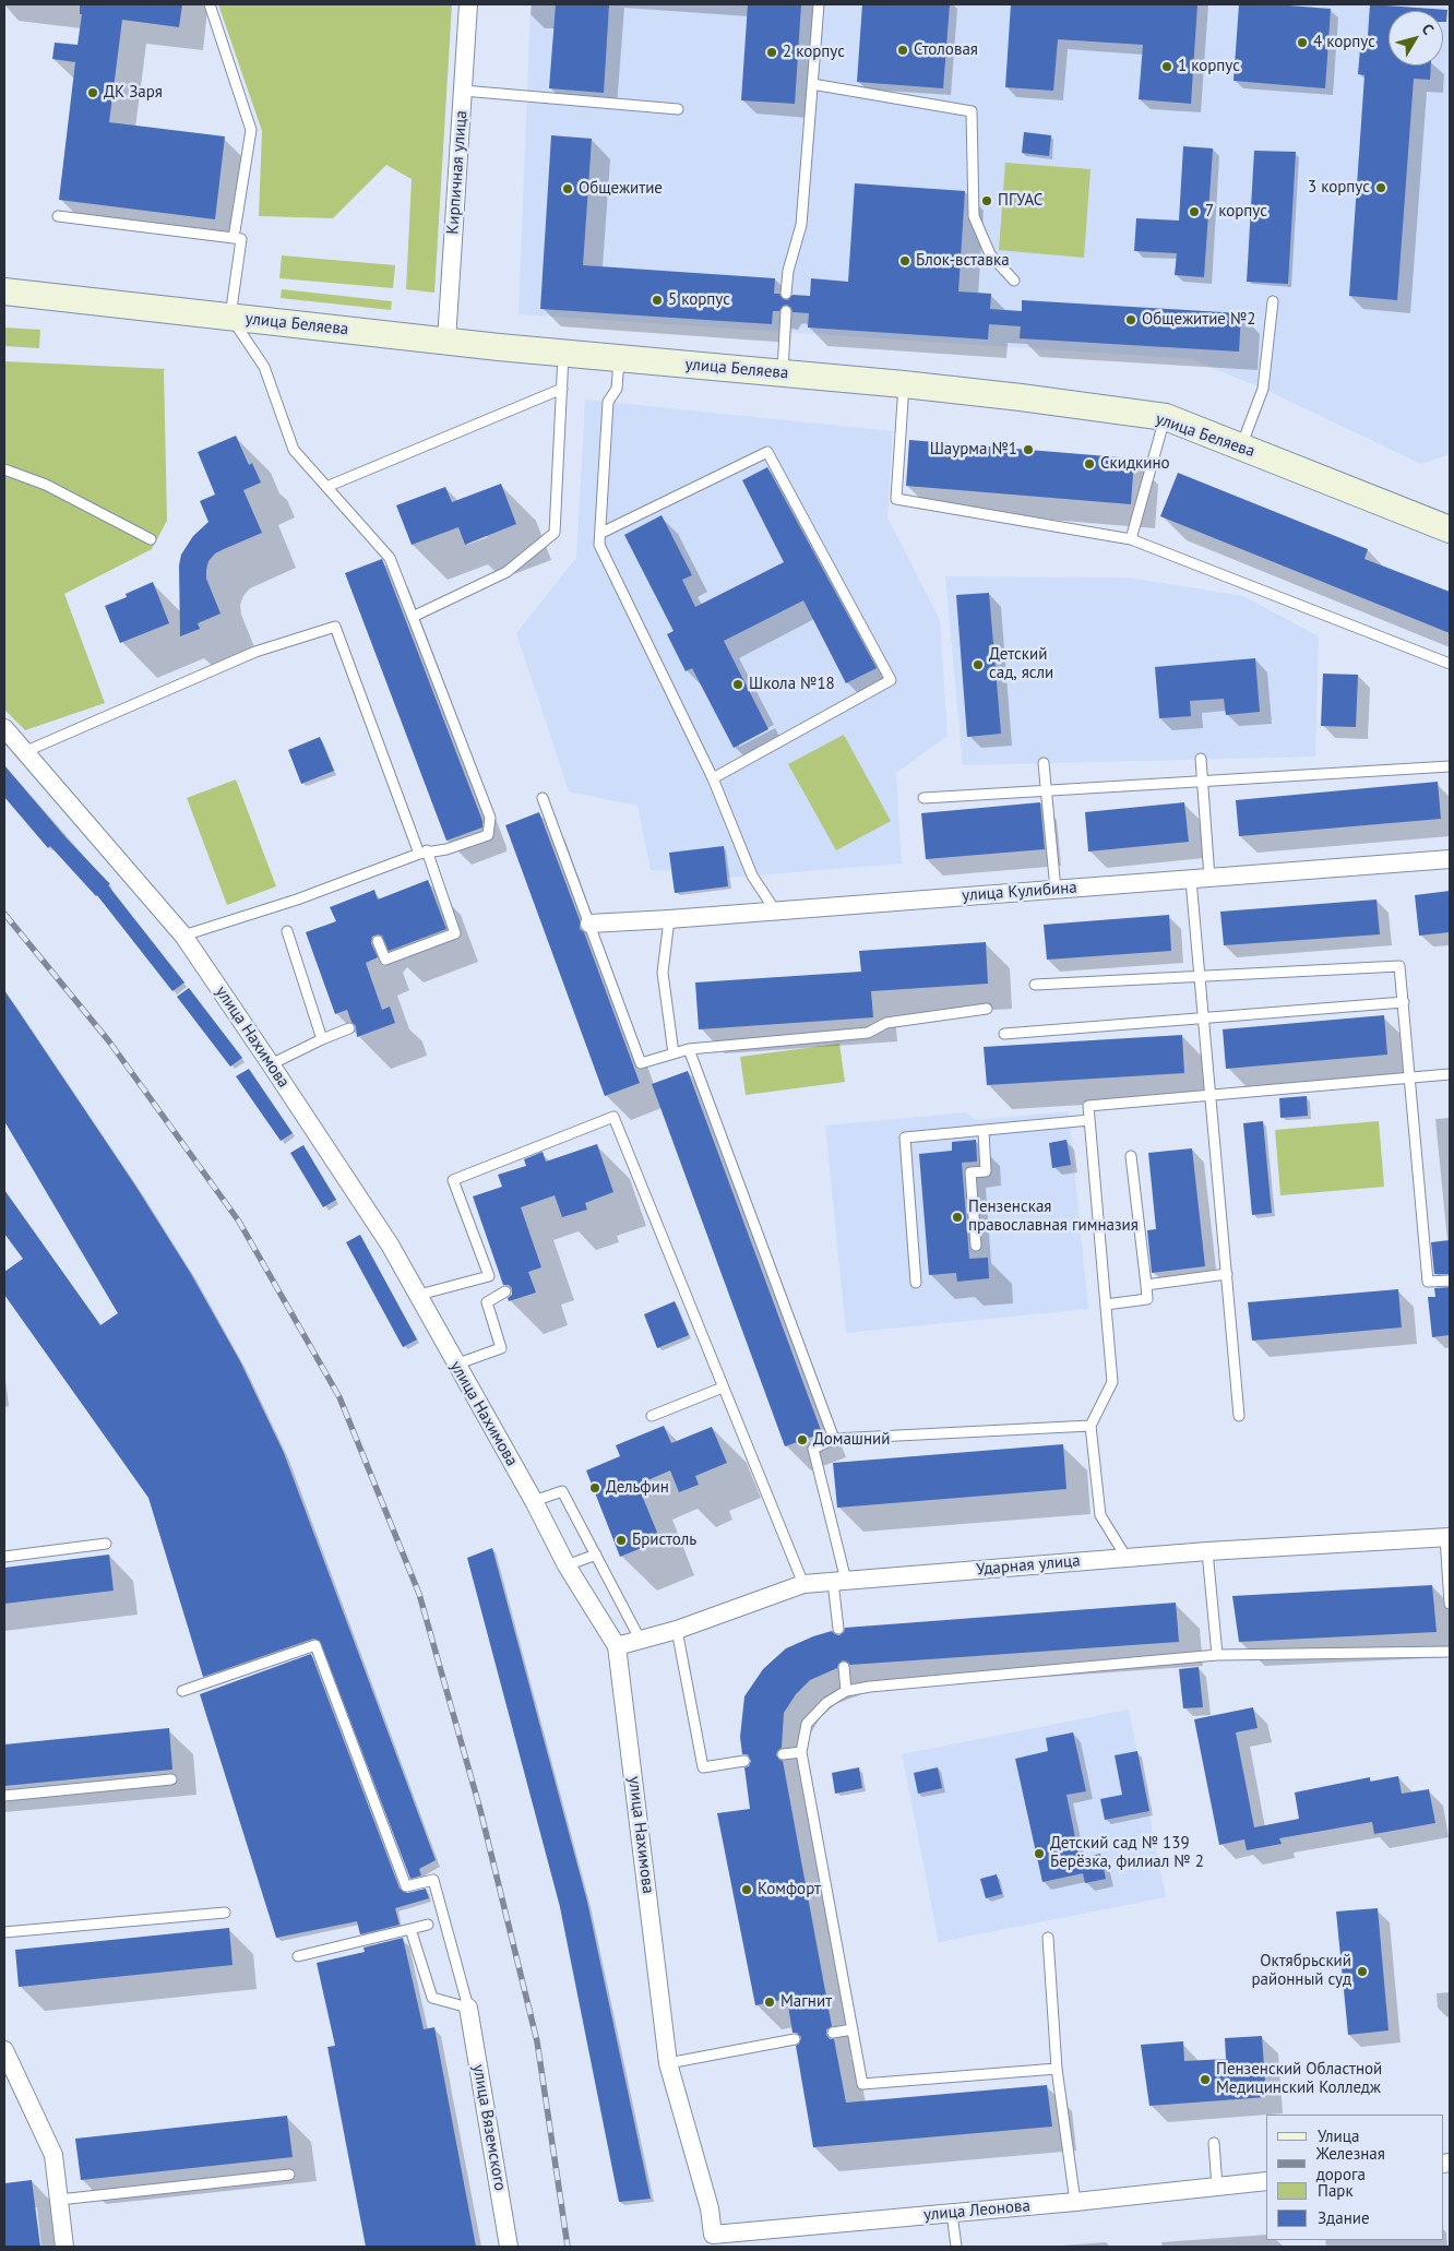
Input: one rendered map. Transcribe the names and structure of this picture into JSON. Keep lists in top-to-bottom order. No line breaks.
{"streets":{"main road":["улица Беляева"],"street":["Кирпичная улица","улица Кулибина","улица Нахимова","Ударная улица","улица Вяземского","улица Леонова"]},"crossings":[["Кирпичная улица","улица Беляева"],["улица Нахимова","Ударная улица"],["улица Нахимова","улица Леонова"]],"places":["4 корпус","Столовая","2 корпус","1 корпус","ДК Заря","3 корпус","Общежитие","ПГУАС","7 корпус","Блок-вставка","5 корпус","Общежитие №2","Шаурма №1","Скидкино","Детский сад, ясли","Школа №18","Пензенская православная гимназия","Домашний","Дельфин","Бристоль","Детский сад № 139 Берёзка, филиал № 2","Комфорт","Октябрьский районный суд","Магнит","Пензенский Областной Медицинский Колледж"],"legend":["Улица","Железная дорога","Парк","Здание"],"north":"top right"}
